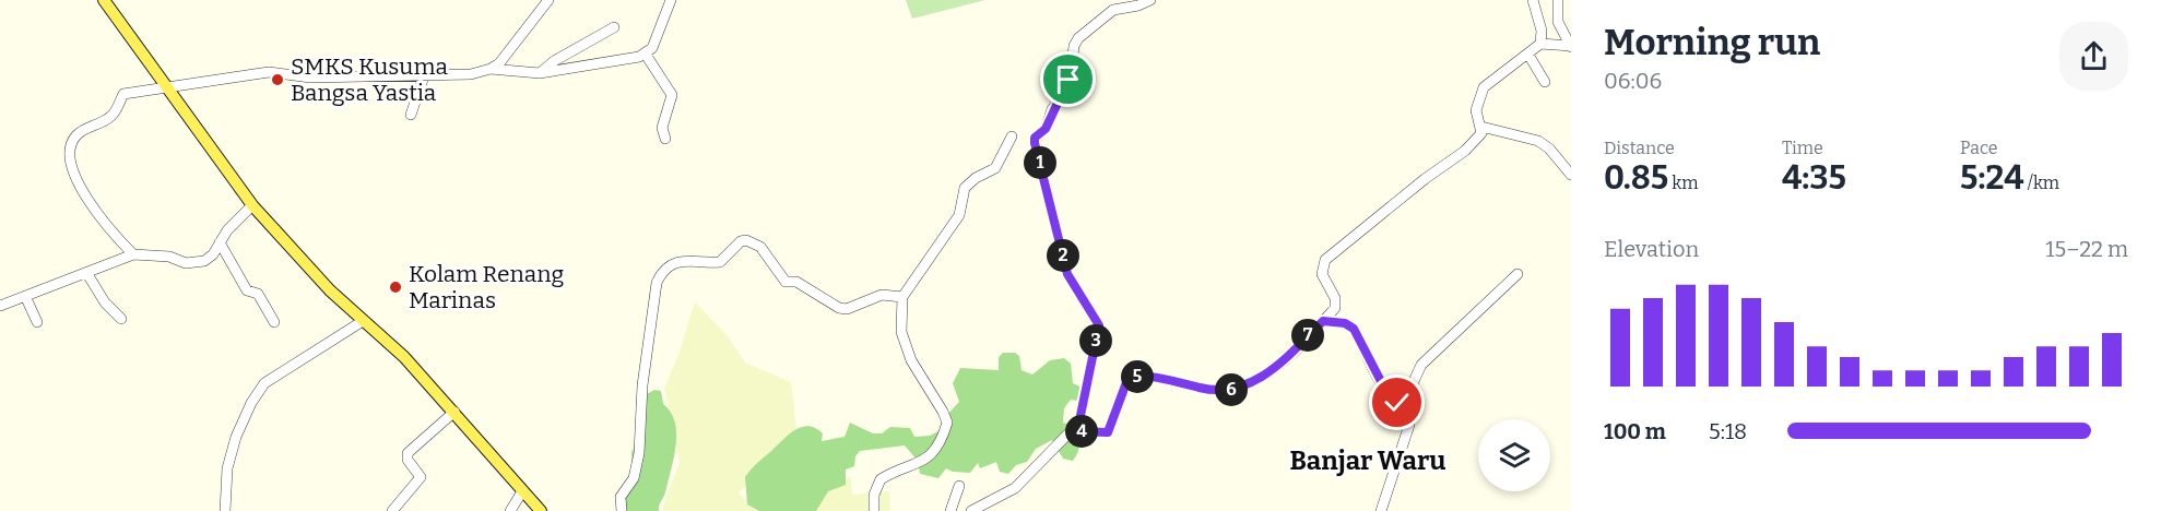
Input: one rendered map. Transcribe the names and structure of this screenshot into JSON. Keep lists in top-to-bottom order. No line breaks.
{"districts":["Banjar Waru"],"places":["SMKS Kusuma Bangsa Yastia","Kolam Renang Marinas"],"page":{"heading":["Morning run","06:06"],"stats":[["Distance","0.85 km"],["Time","4:35"],["Pace","5:24 /km"]],"pins":["1","2","7","3","5","6","4"],"chart":["Elevation","15–22 m"],"list":[{"name":"100 m","note":"5:18"}]}}
